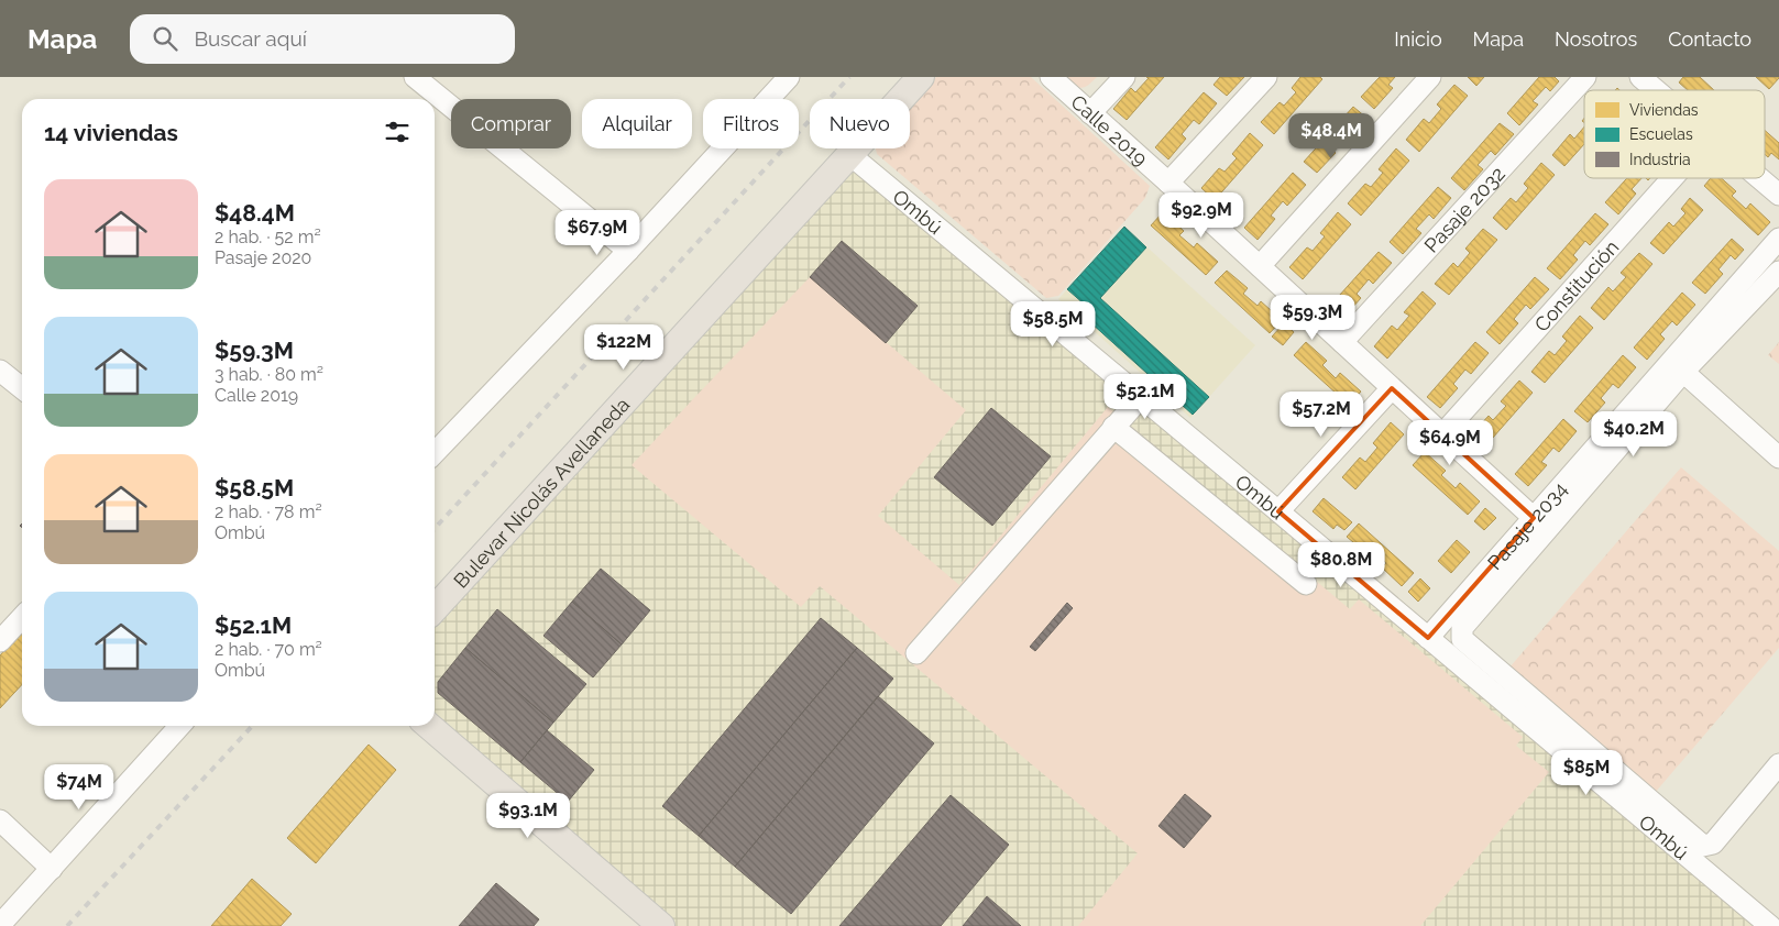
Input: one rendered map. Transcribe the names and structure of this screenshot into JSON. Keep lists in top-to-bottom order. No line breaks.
{"streets":{"main road":["Bulevar Nicolás Avellaneda"],"street":["Calle 2019","Pasaje 2032","Ombú","Constitución","Pasaje 2034"]},"crossings":[["Calle 2019","Pasaje 2032"],["Calle 2019","Constitución"],["Calle 2019","Pasaje 2034"],["Ombú","Bulevar Nicolás Avellaneda"],["Ombú","Pasaje 2034"]],"legend":["Viviendas","Escuelas","Industria"],"page":{"header":"Mapa","search":"Buscar aquí","nav":["Inicio","Mapa","Nosotros","Contacto"],"chip":["Comprar","Alquilar","Filtros","Nuevo"],"heading":"14 viviendas","price":["$48.4M","$92.9M","$67.9M","$59.3M","$58.5M","$122M","$52.1M","$57.2M","$40.2M","$64.9M","$80.8M","$85M","$74M","$93.1M"],"list":[{"name":"$48.4M","note":"2 hab. · 52 m² · Pasaje 2020"},{"name":"$59.3M","note":"3 hab. · 80 m² · Calle 2019"},{"name":"$58.5M","note":"2 hab. · 78 m² · Ombú"},{"name":"$52.1M","note":"2 hab. · 70 m² · Ombú"}]}}
